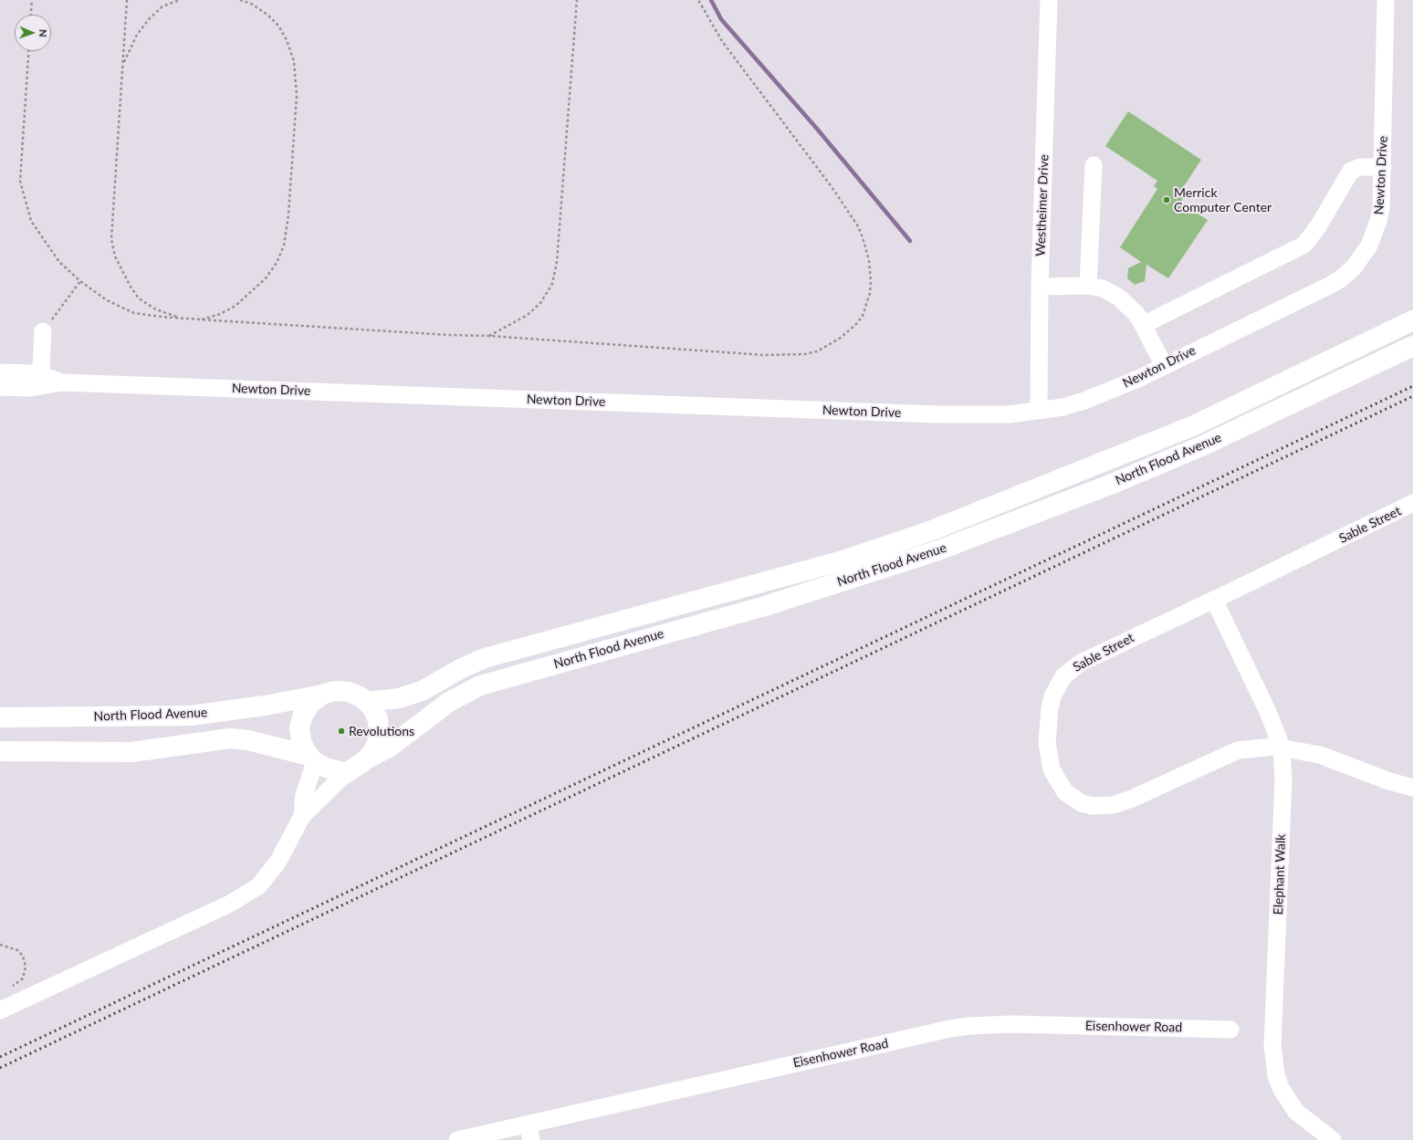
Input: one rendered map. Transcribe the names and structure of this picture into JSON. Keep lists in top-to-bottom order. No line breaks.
{"streets":{"main road":["North Flood Avenue"],"street":["Newton Drive","Westheimer Drive","Sable Street","Elephant Walk","Eisenhower Road"]},"crossings":[["Newton Drive","Westheimer Drive"],["Sable Street","Elephant Walk"]],"places":["Merrick Computer Center","Revolutions"],"north":"right"}
